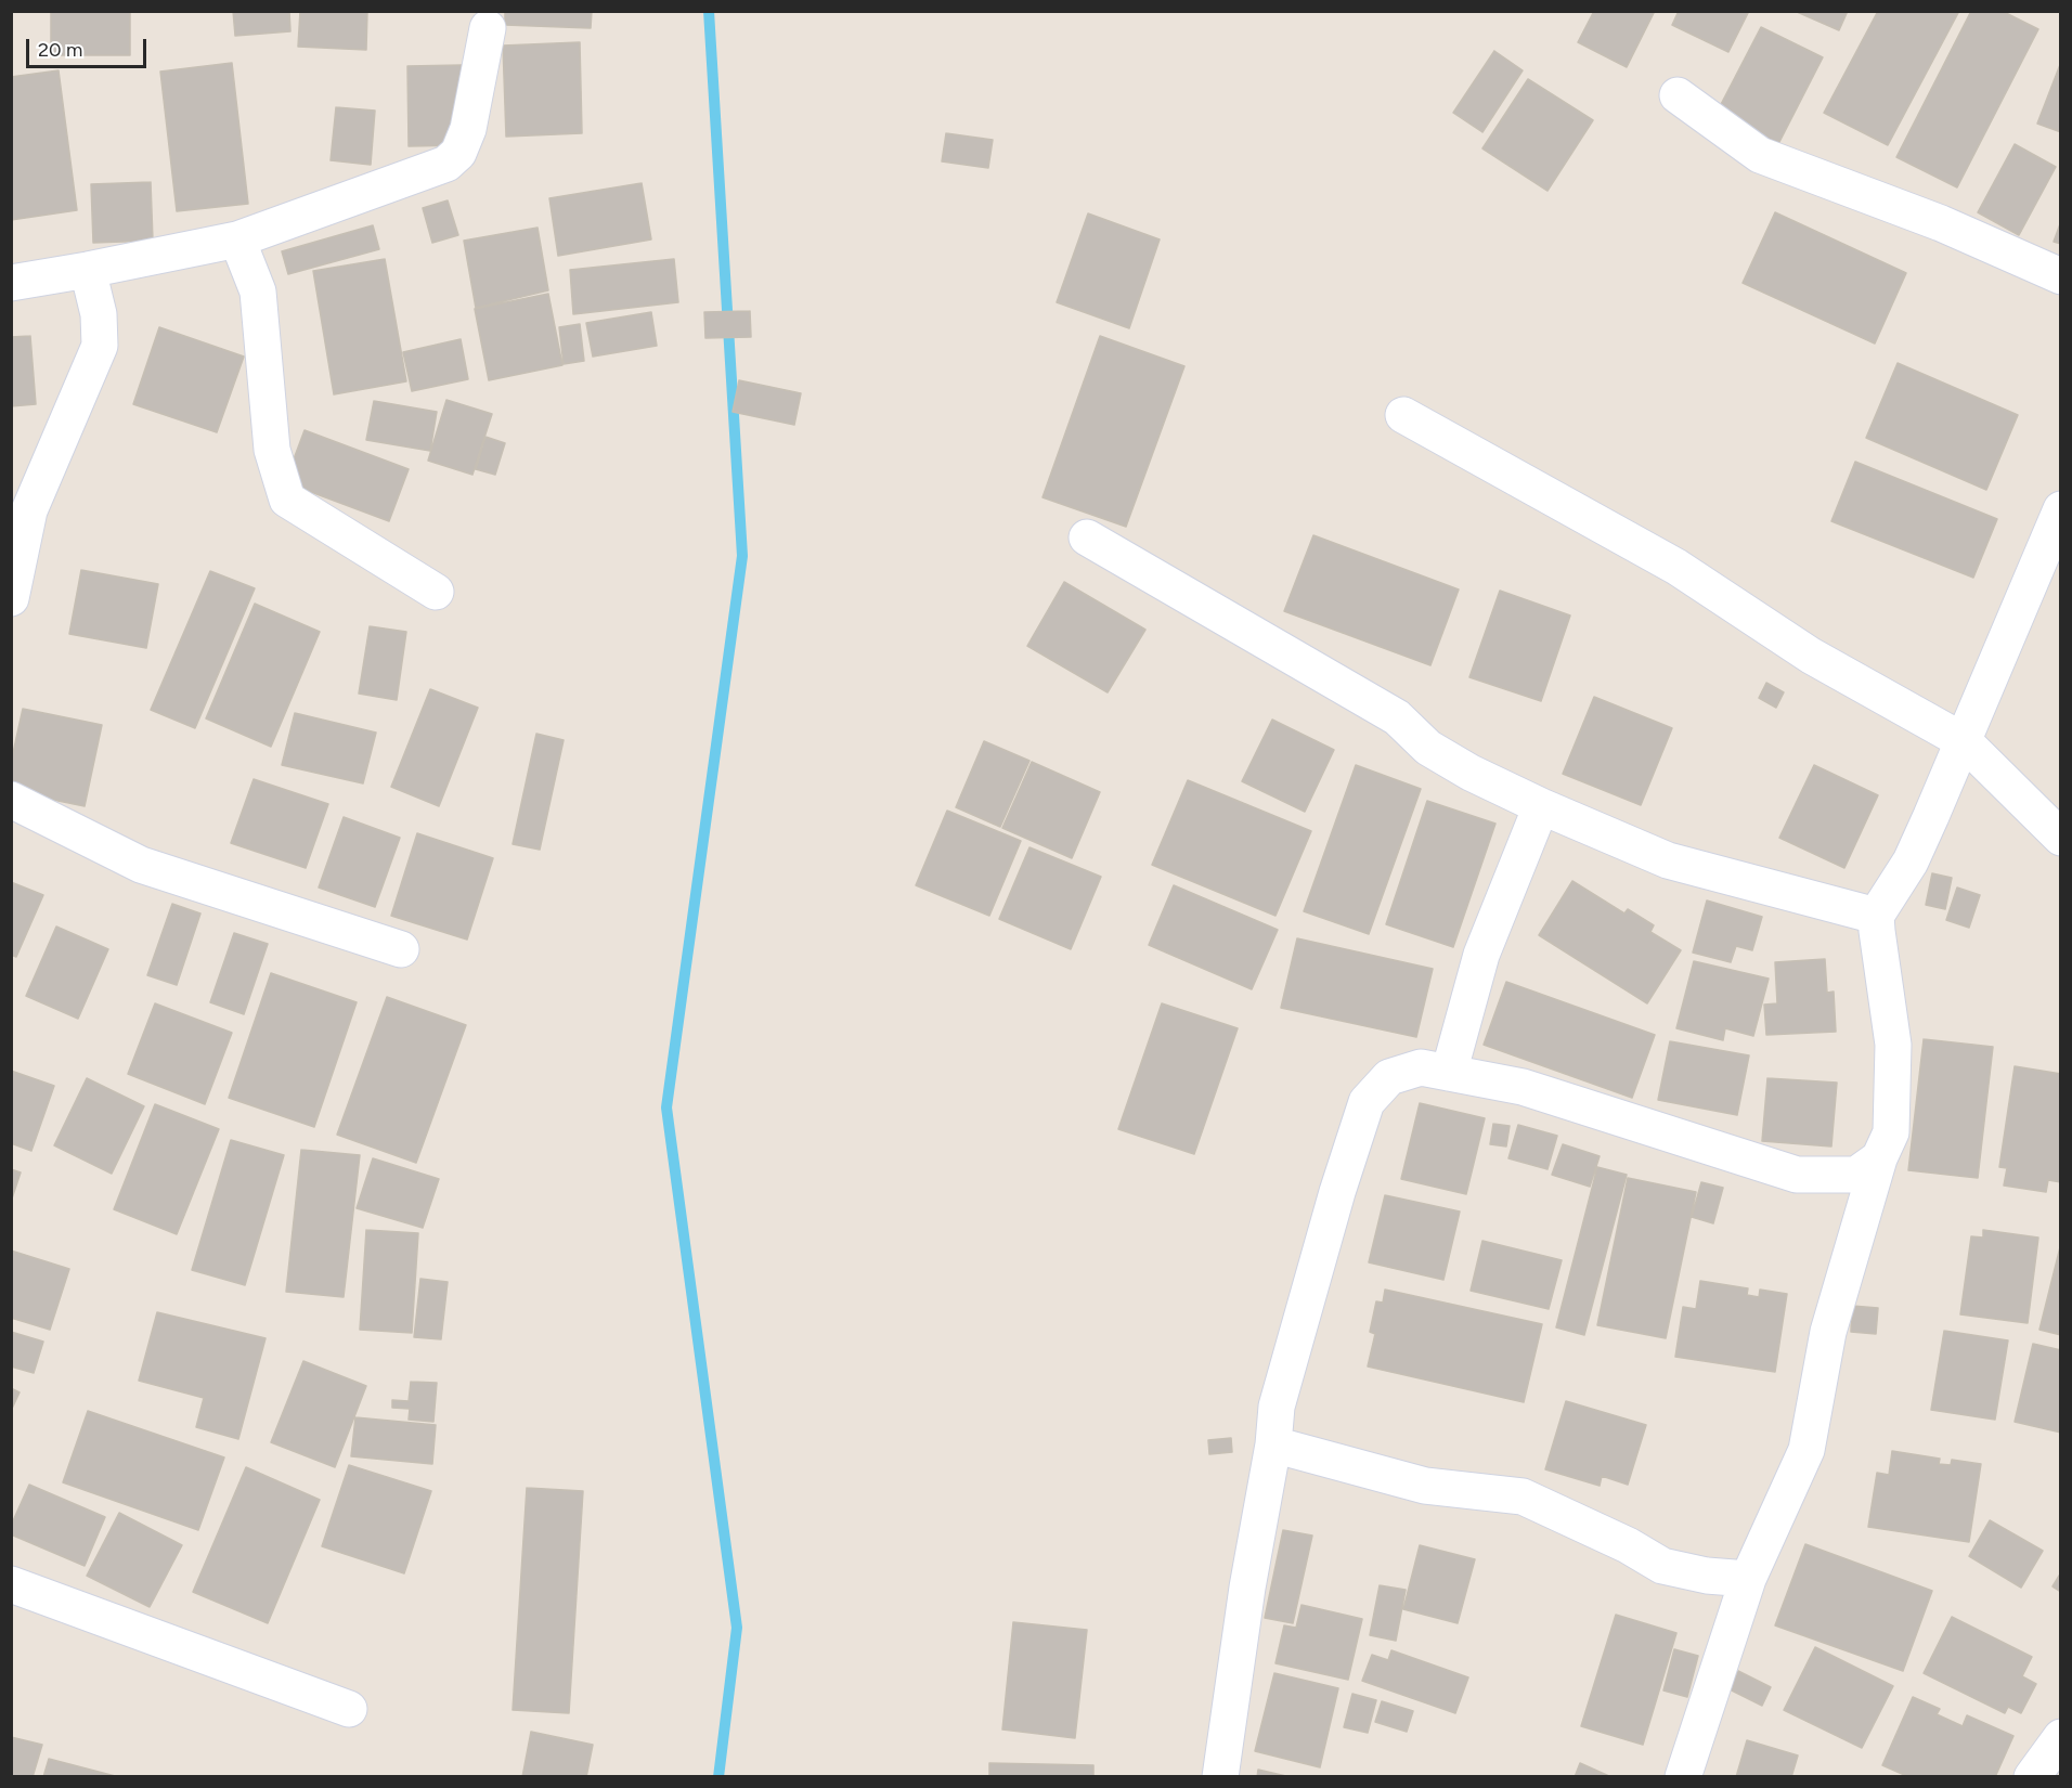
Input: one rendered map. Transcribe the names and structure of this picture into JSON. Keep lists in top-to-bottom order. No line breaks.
{"scale_bar":"20 m"}
